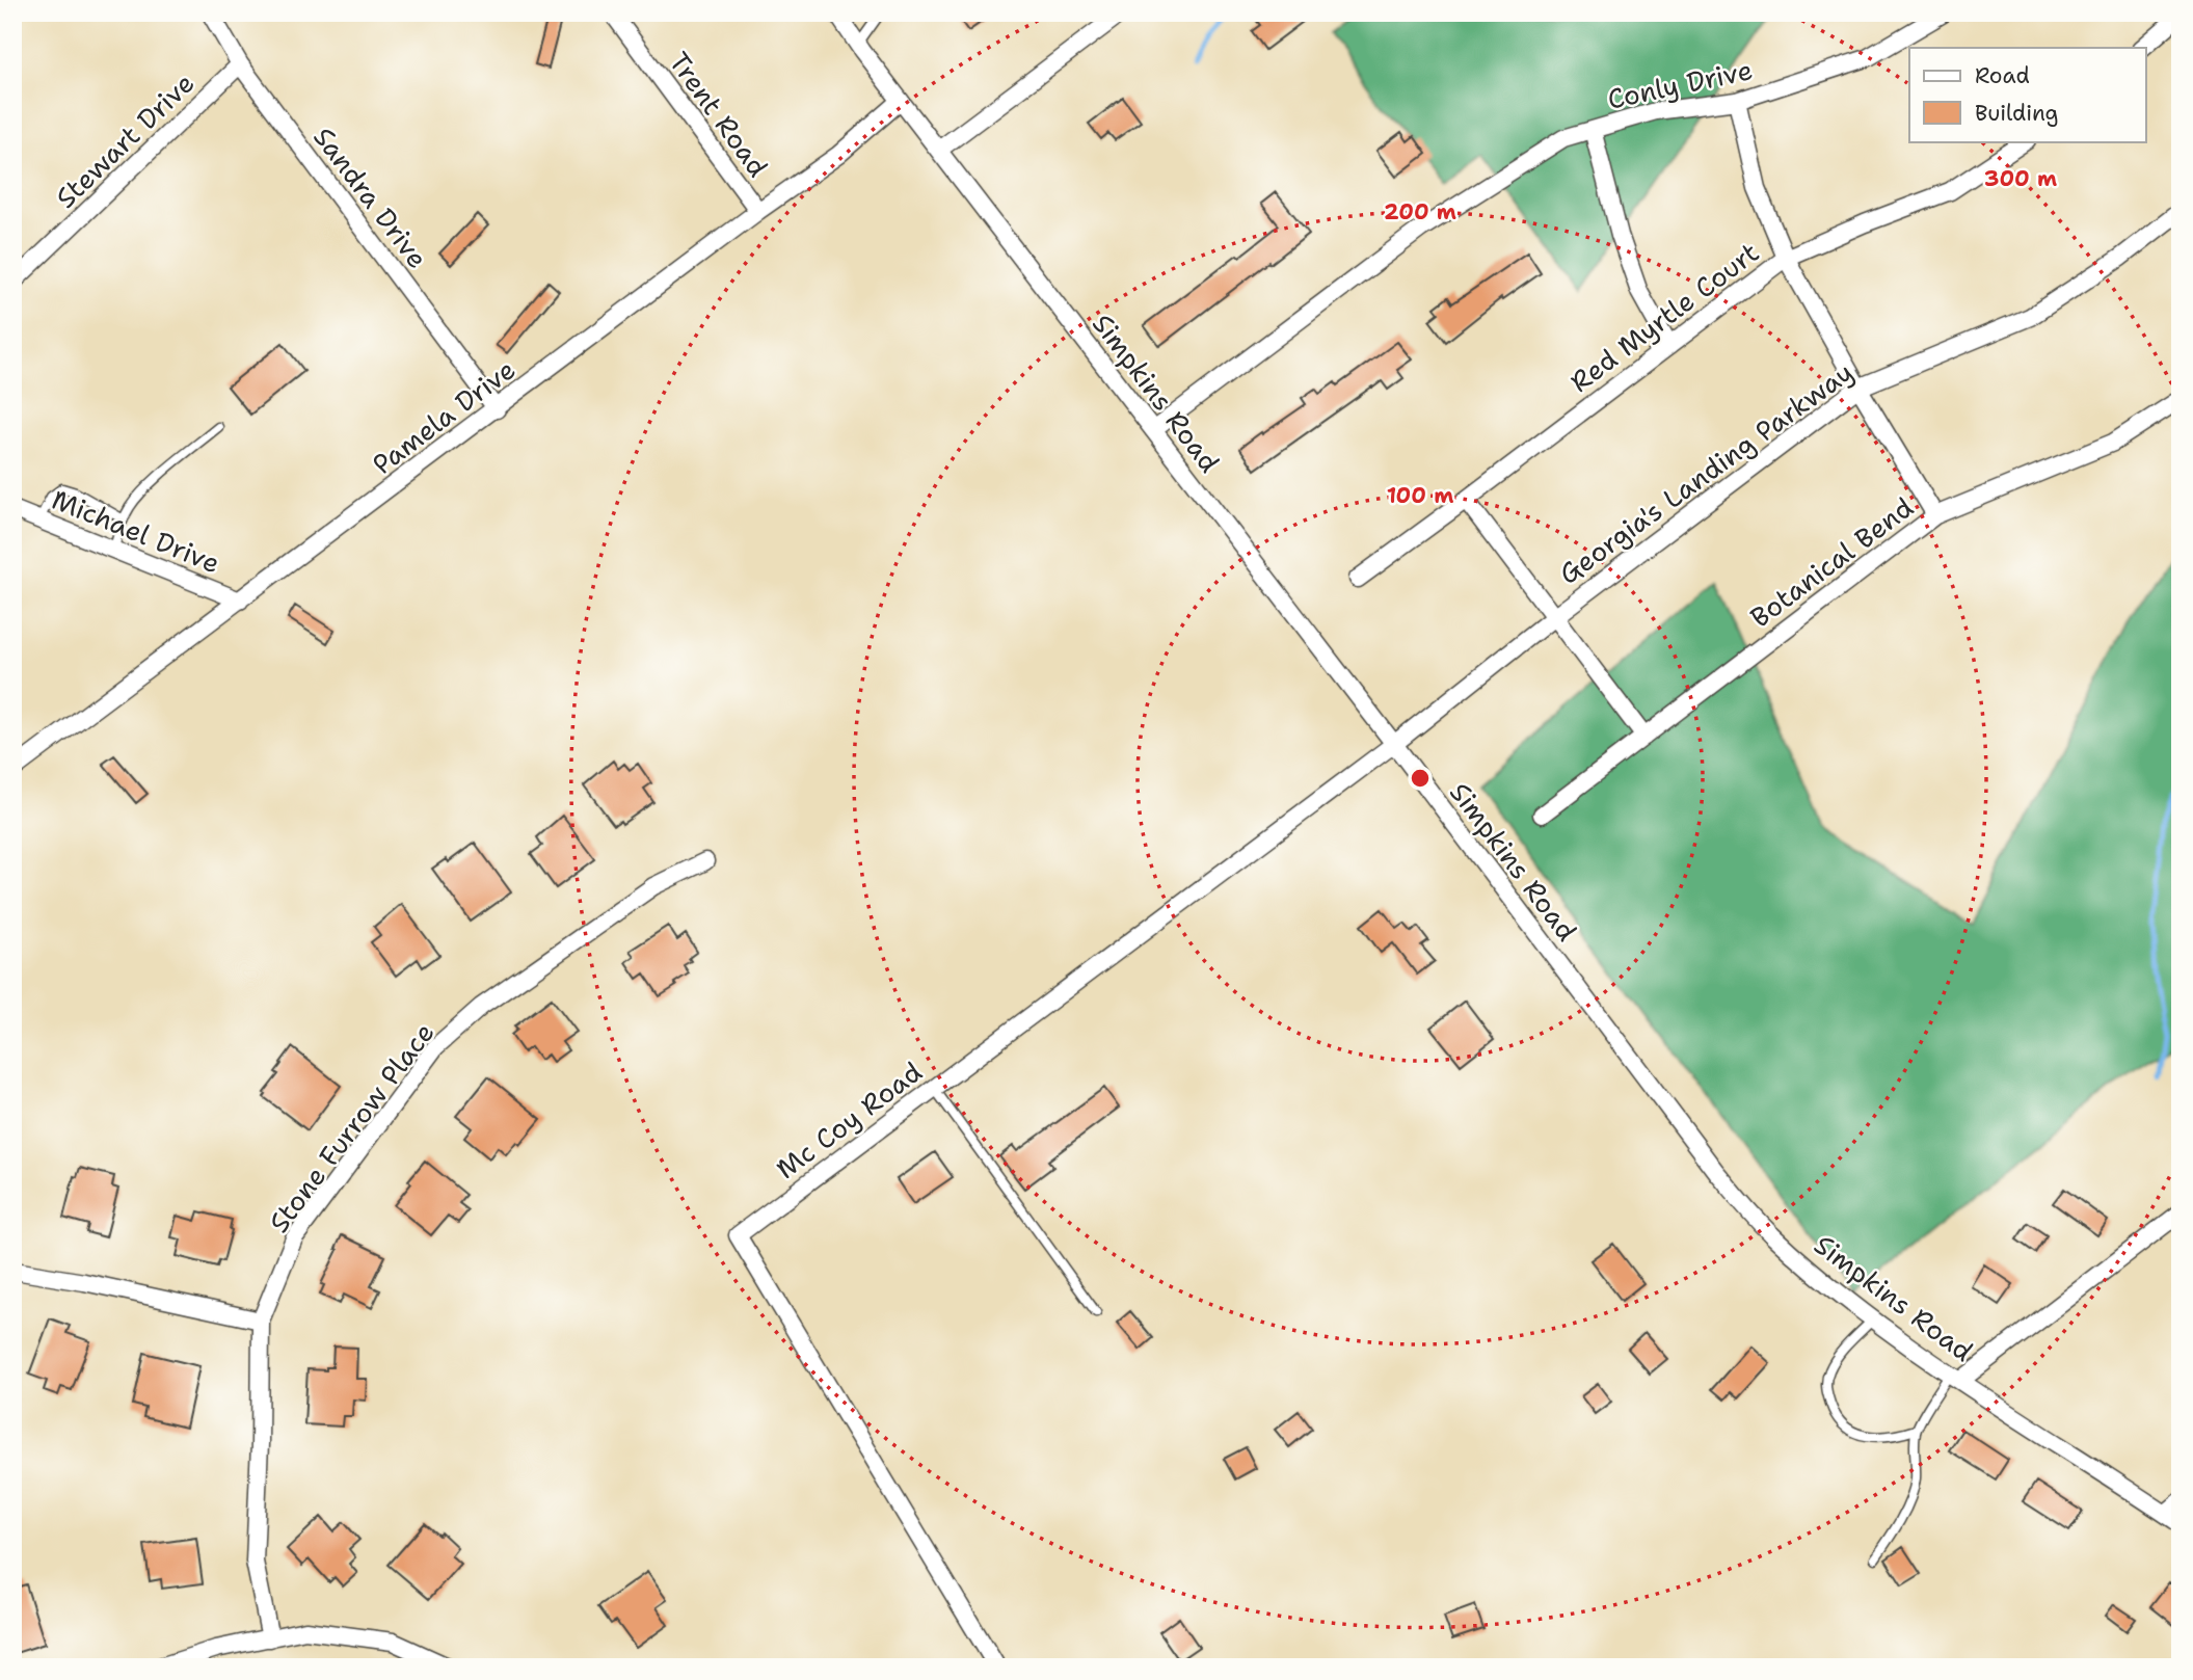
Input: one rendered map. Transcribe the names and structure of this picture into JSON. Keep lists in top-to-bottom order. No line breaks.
{"streets":{"street":["Conly Drive","Trent Road","Stewart Drive","Sandra Drive","Red Myrtle Court","Simpkins Road","Pamela Drive","Georgia's Landing Parkway","Michael Drive","Botanical Bend","Mc Coy Road","Stone Furrow Place"]},"crossings":[["Conly Drive","Simpkins Road"],["Trent Road","Pamela Drive"],["Stewart Drive","Sandra Drive"],["Sandra Drive","Pamela Drive"],["Simpkins Road","Pamela Drive"],["Simpkins Road","Georgia's Landing Parkway"],["Simpkins Road","Mc Coy Road"],["Pamela Drive","Michael Drive"],["Georgia's Landing Parkway","Mc Coy Road"]],"legend":["Road","Building"],"rings":["300 m","200 m","100 m"]}
